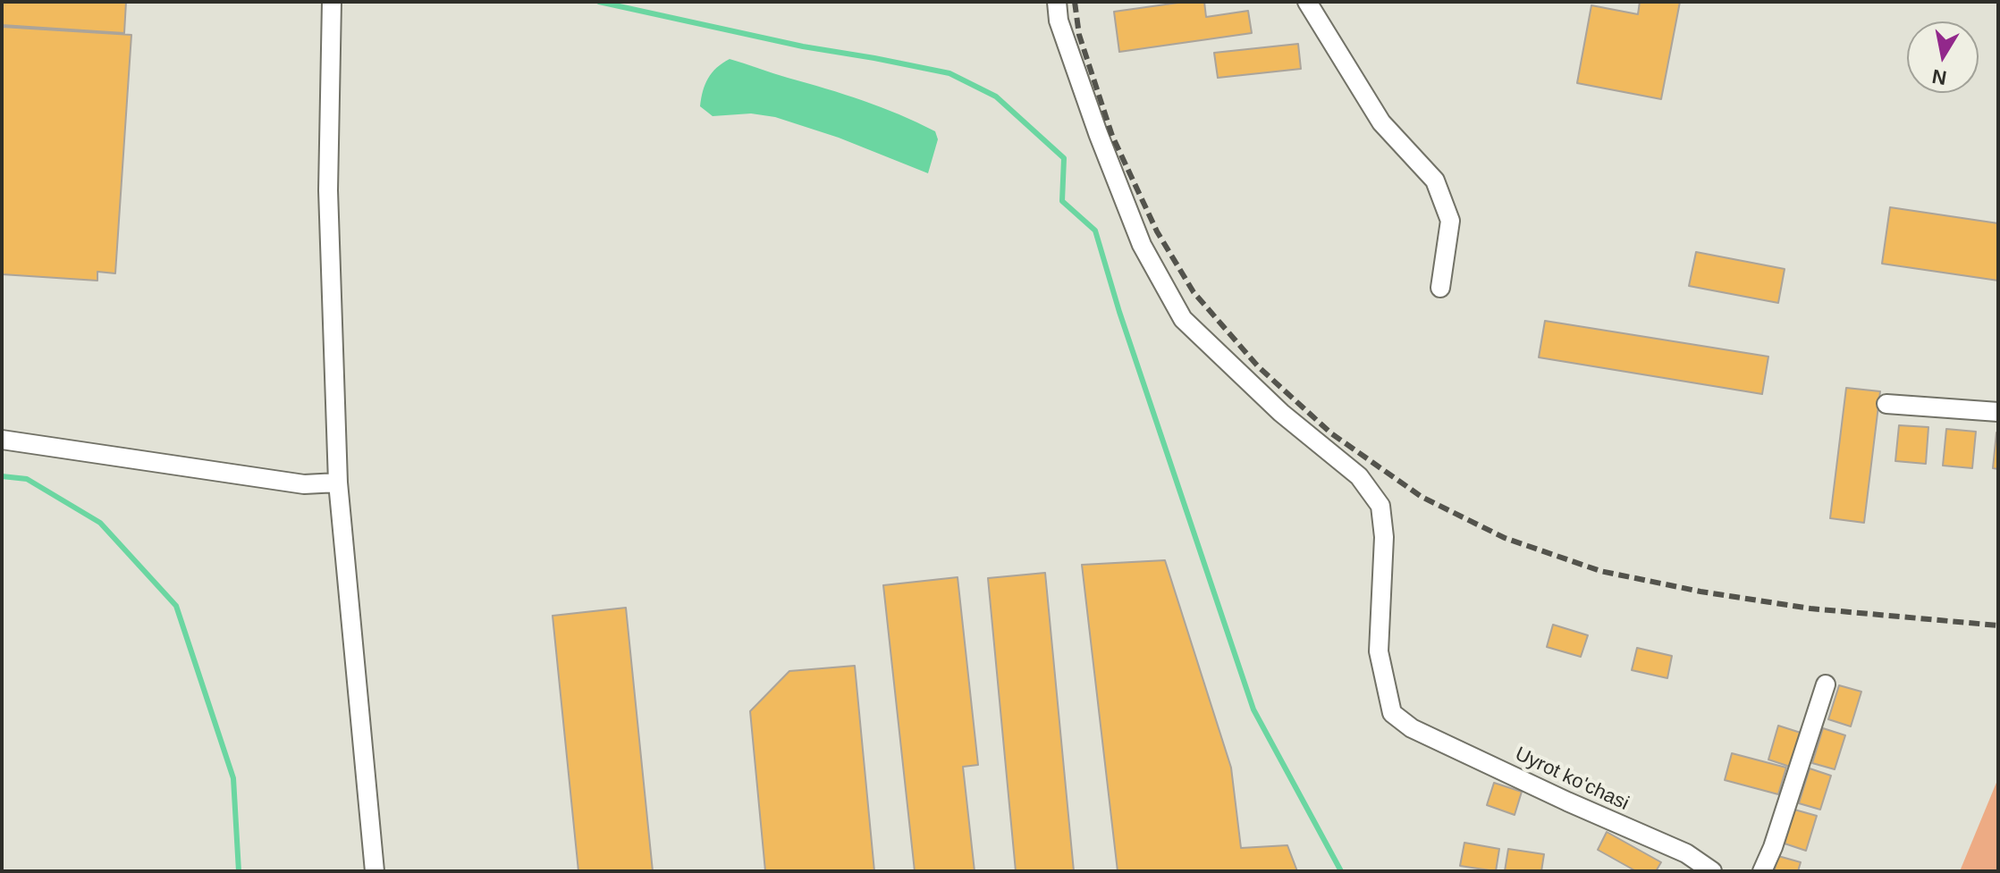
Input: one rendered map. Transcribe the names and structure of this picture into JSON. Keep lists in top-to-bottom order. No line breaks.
{"streets":{"street":["Uyrot ko'chasi"]},"north":"bottom"}
